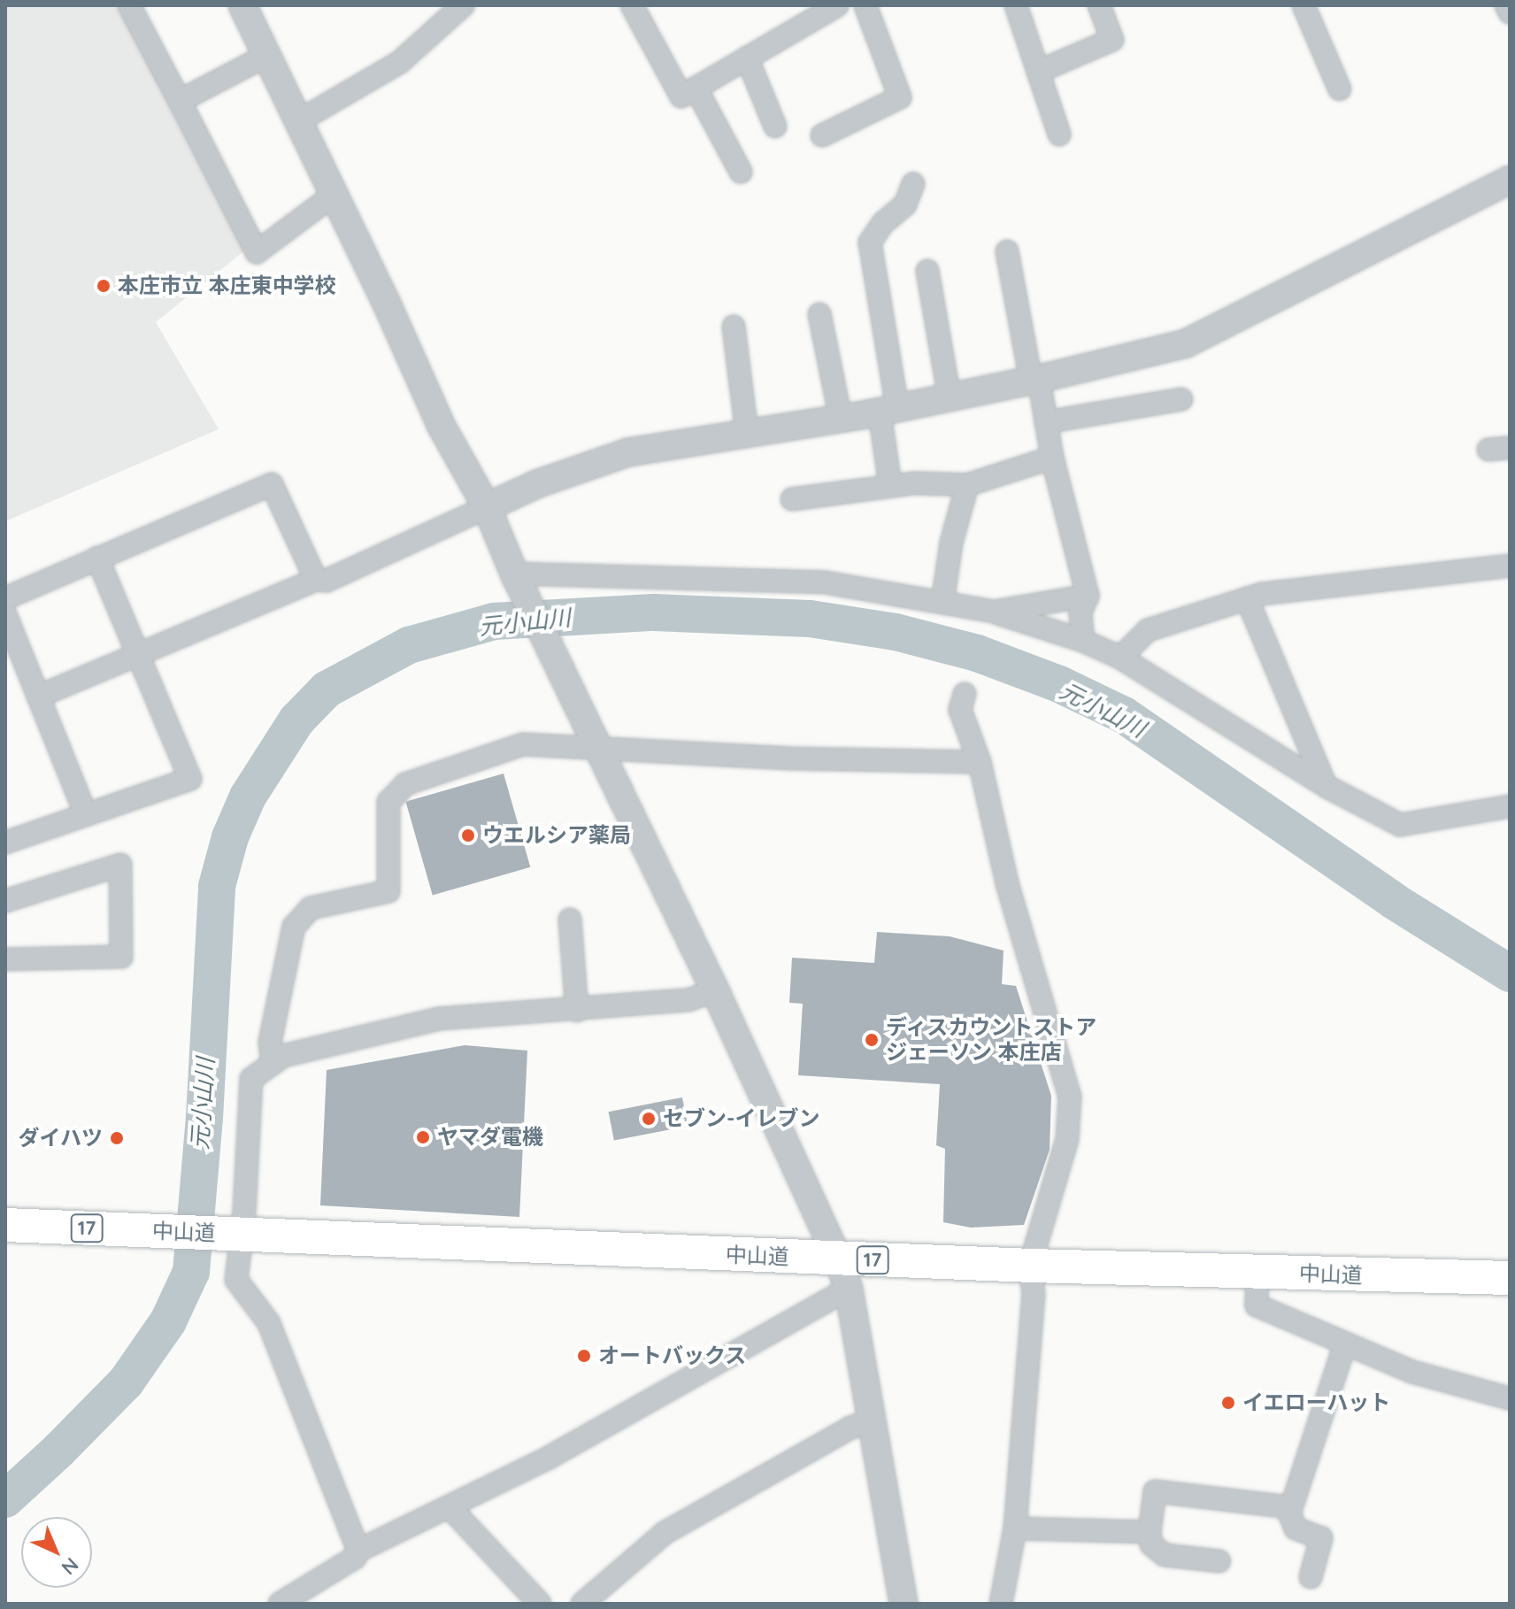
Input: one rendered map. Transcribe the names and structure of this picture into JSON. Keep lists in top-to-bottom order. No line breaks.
{"streets":{"highway":["17","中山道"]},"water":["元小山川"],"places":["本庄市立 本庄東中学校","ウエルシア薬局","ディスカウントストア ジェーソン 本庄店","セブン-イレブン","ヤマダ電機","ダイハツ","オートバックス","イエローハット"],"north":"bottom right"}
